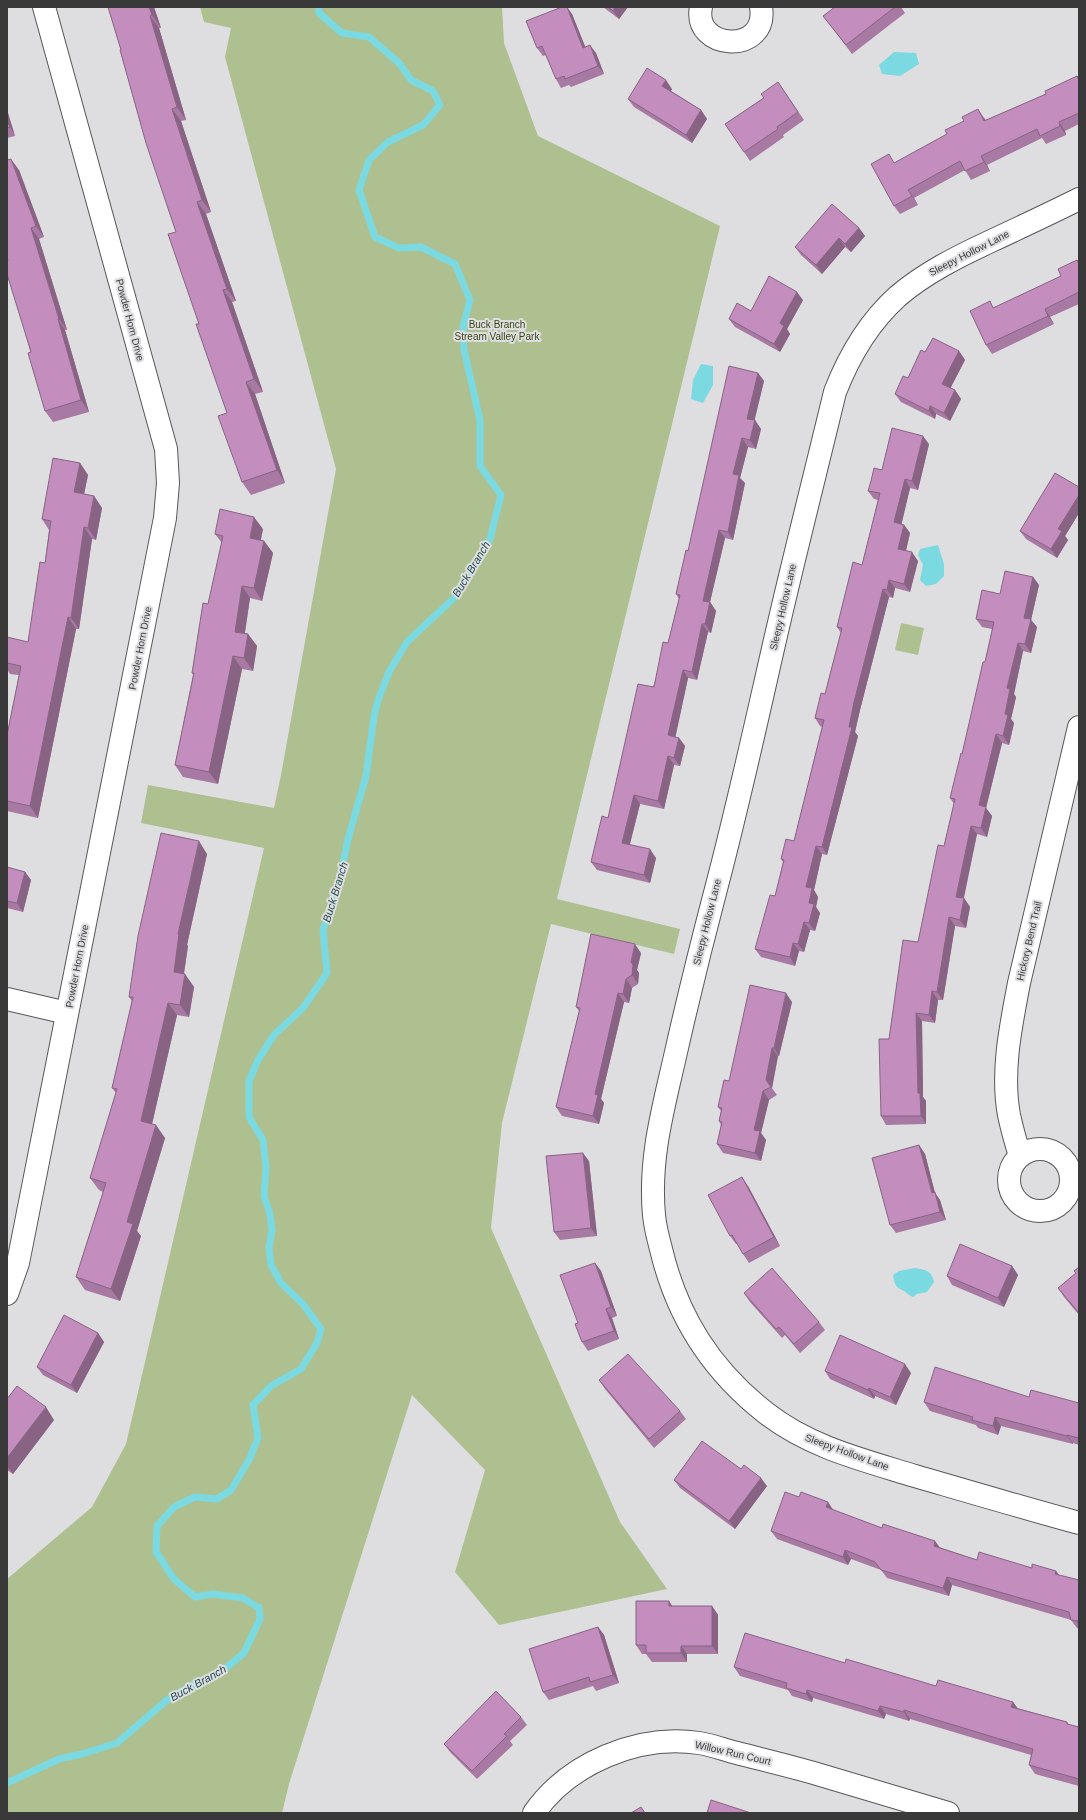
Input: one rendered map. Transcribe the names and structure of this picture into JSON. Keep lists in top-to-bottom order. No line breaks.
{"streets":{"street":["Sleepy Hollow Lane","Powder Horn Drive","Hickory Bend Trail","Willow Run Court"]},"water":["Buck Branch"],"parks":["Buck Branch Stream Valley Park"]}
